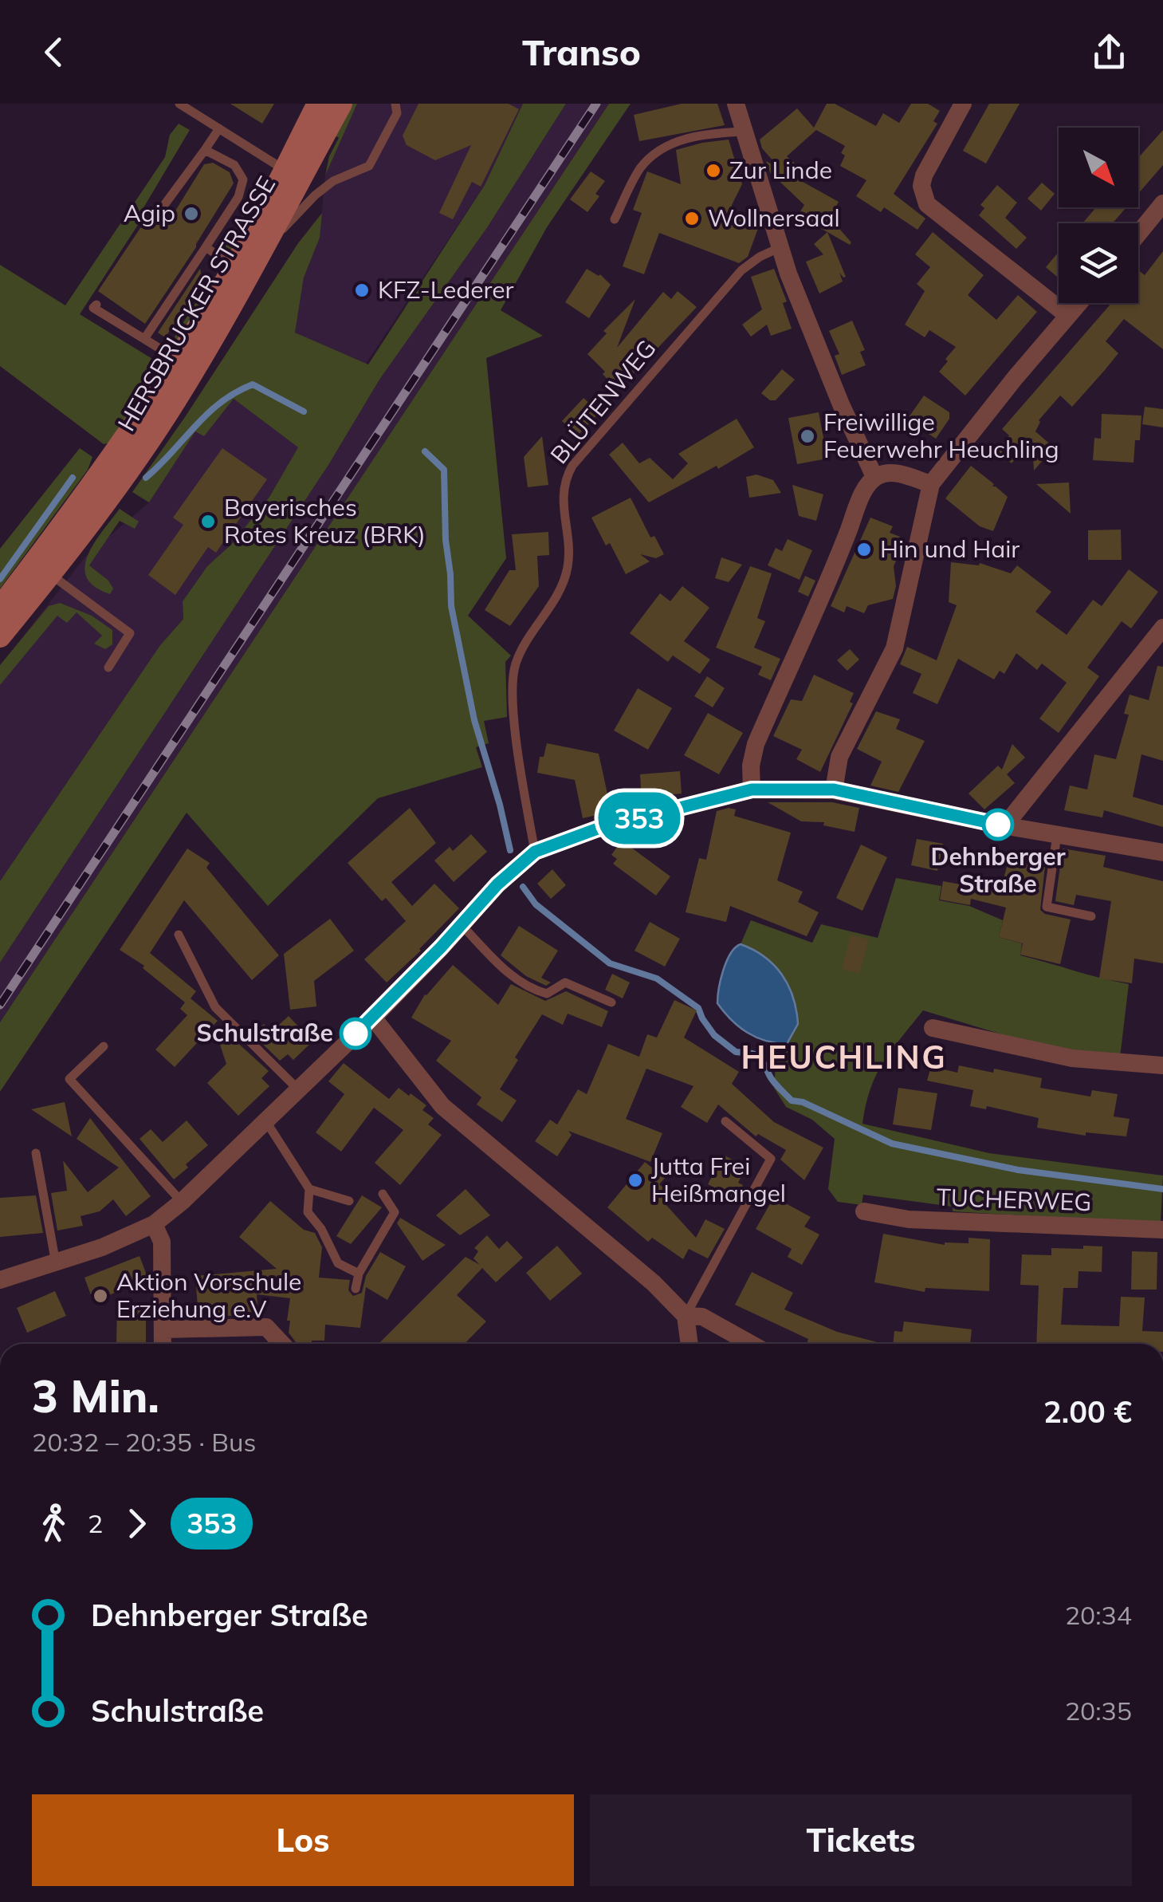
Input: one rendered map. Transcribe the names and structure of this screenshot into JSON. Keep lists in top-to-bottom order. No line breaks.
{"streets":{"main road":["HERSBRUCKER STRASSE"],"street":["TUCHERWEG"],"lane":["BLÜTENWEG"]},"districts":["HEUCHLING"],"places":["Zur Linde","Agip","Wollnersaal","KFZ-Lederer","Freiwillige Feuerwehr Heuchling","Bayerisches Rotes Kreuz (BRK)","Hin und Hair","Dehnberger Straße","Schulstraße","Jutta Frei Heißmangel","Aktion Vorschule Erziehung e.V"],"lines":["bus line 353"],"north":"bottom right","page":{"header":"Transo","on_map":"353","heading":["3 Min.","20:32 – 20:35 · Bus","2.00 €"],"legs":["2","353"],"list":[{"name":"Dehnberger Straße","value":"20:34"},{"name":"Schulstraße","value":"20:35"}],"buttons":["Los","Tickets"]}}
